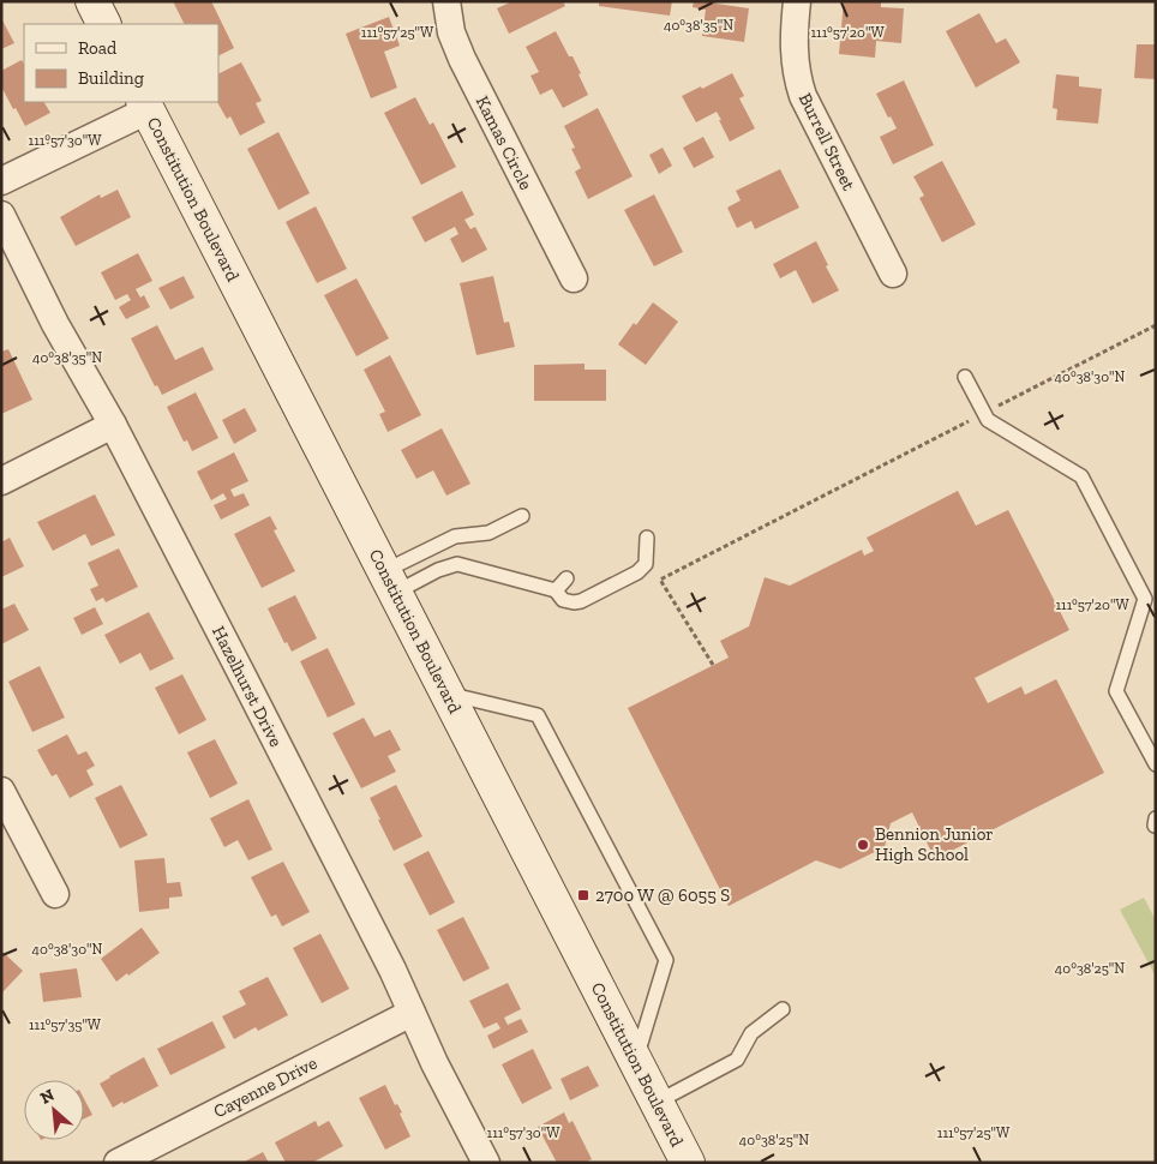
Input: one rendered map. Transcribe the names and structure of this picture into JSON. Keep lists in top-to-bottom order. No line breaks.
{"streets":{"main road":["Constitution Boulevard"],"street":["Burrell Street","Kamas Circle","Hazelhurst Drive","Cayenne Drive"]},"crossings":[["Hazelhurst Drive","Cayenne Drive"]],"places":{"other":["Bennion Junior High School"],"transit":["2700 W @ 6055 S"]},"legend":["Road","Building"],"north":"top left","coordinates":["40°38'35\"N","111°57'25\"W","111°57'20\"W","111°57'30\"W","40°38'30\"N","40°38'25\"N","111°57'35\"W"]}
